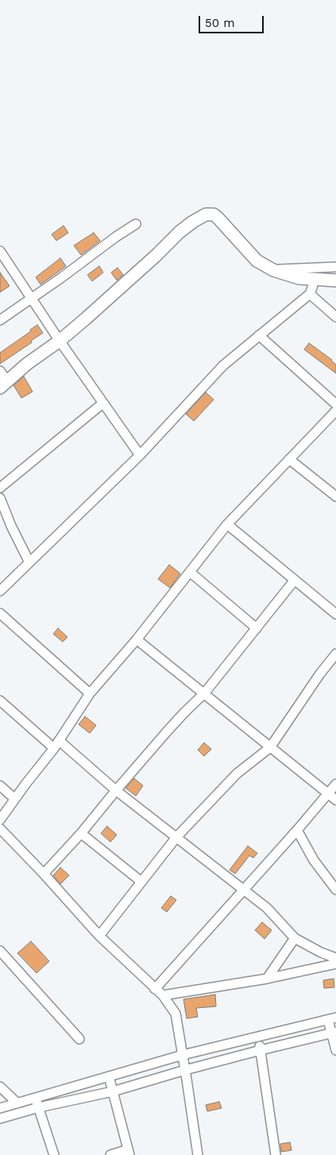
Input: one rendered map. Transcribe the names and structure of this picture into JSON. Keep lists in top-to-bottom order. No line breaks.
{"scale_bar":"50 m"}
